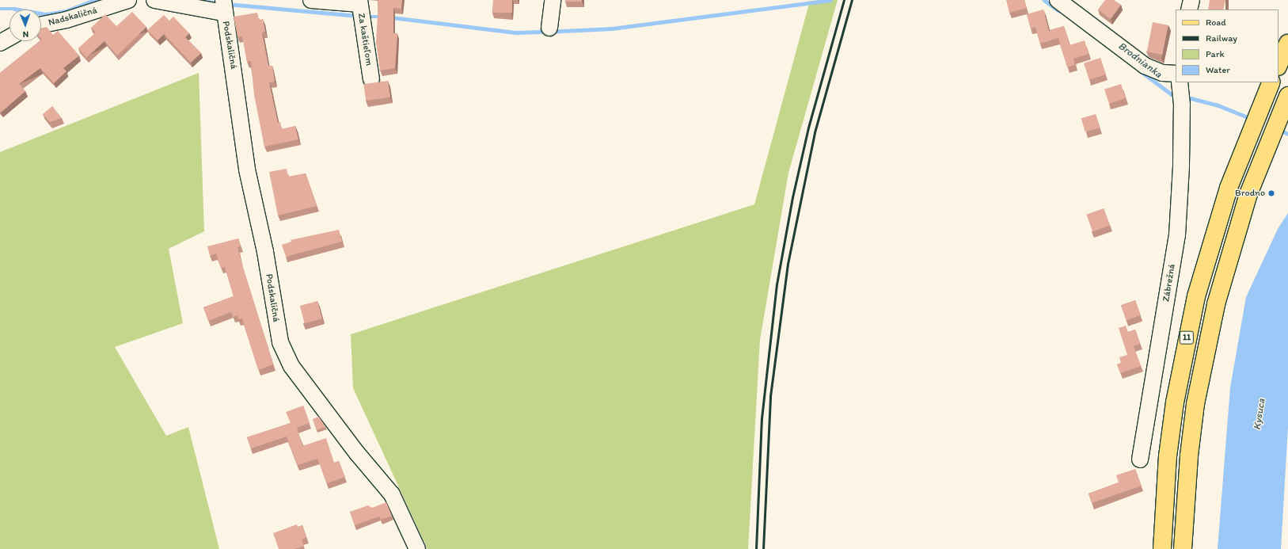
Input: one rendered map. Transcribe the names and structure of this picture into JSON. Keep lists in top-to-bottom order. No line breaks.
{"streets":{"main road":["11"],"street":["Nadskaličná","Za kaštieľom","Podskaličná","Zábrežná"]},"water":["Brodnianka","Kysuca"],"places":["Brodno"],"legend":["Road","Railway","Park","Water"],"north":"bottom"}
